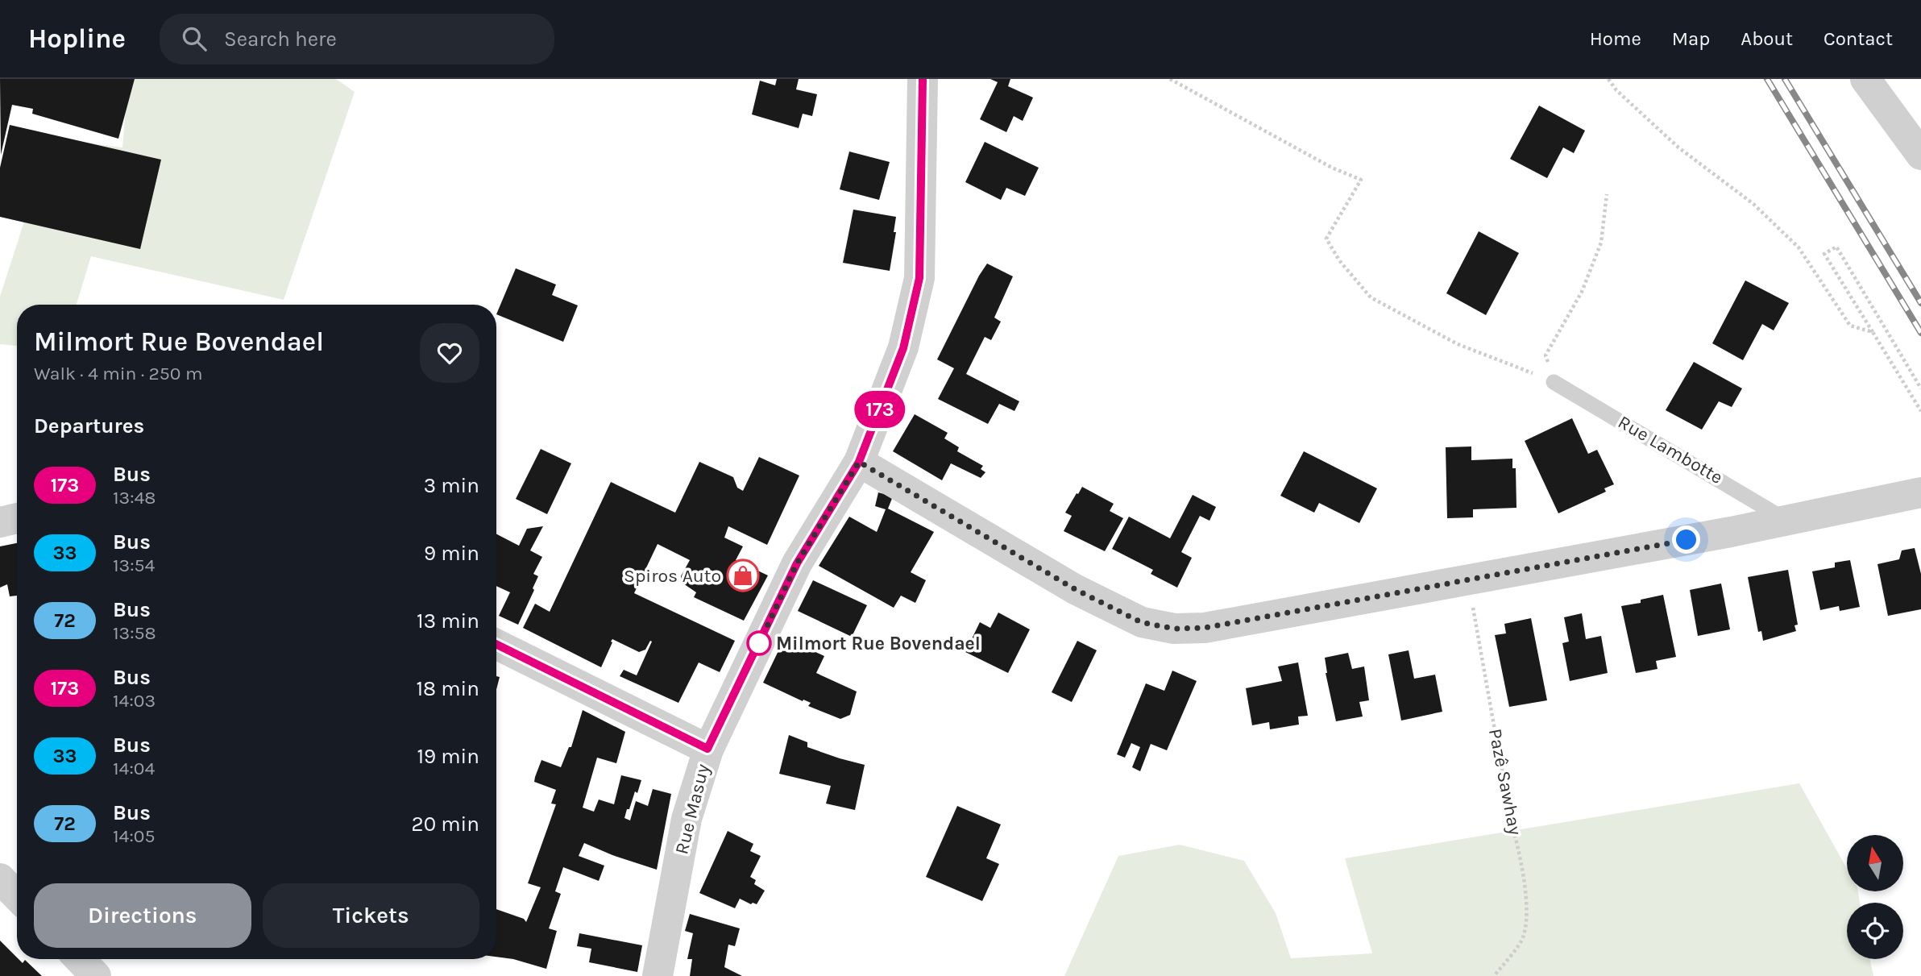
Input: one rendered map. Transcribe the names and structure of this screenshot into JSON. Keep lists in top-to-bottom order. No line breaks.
{"streets":{"street":["Rue Masuy"],"lane":["Rue Lambotte"],"path":["Pazê Sawhay"]},"places":{"shop":["Spiros Auto"],"other":["Milmort Rue Bovendael"]},"lines":["bus line 173"],"north":"top","page":{"header":"Hopline","search":"Search here","nav":["Home","Map","About","Contact"],"on_map":"173","heading":[["Milmort Rue Bovendael","Walk · 4 min · 250 m"],"Departures"],"list":[{"mark":"173","name":"Bus","note":"13:48","value":"3 min"},{"mark":"33","name":"Bus","note":"13:54","value":"9 min"},{"mark":"72","name":"Bus","note":"13:58","value":"13 min"},{"mark":"173","name":"Bus","note":"14:03","value":"18 min"},{"mark":"33","name":"Bus","note":"14:04","value":"19 min"},{"mark":"72","name":"Bus","note":"14:05","value":"20 min"}],"buttons":["Directions","Tickets"]}}
